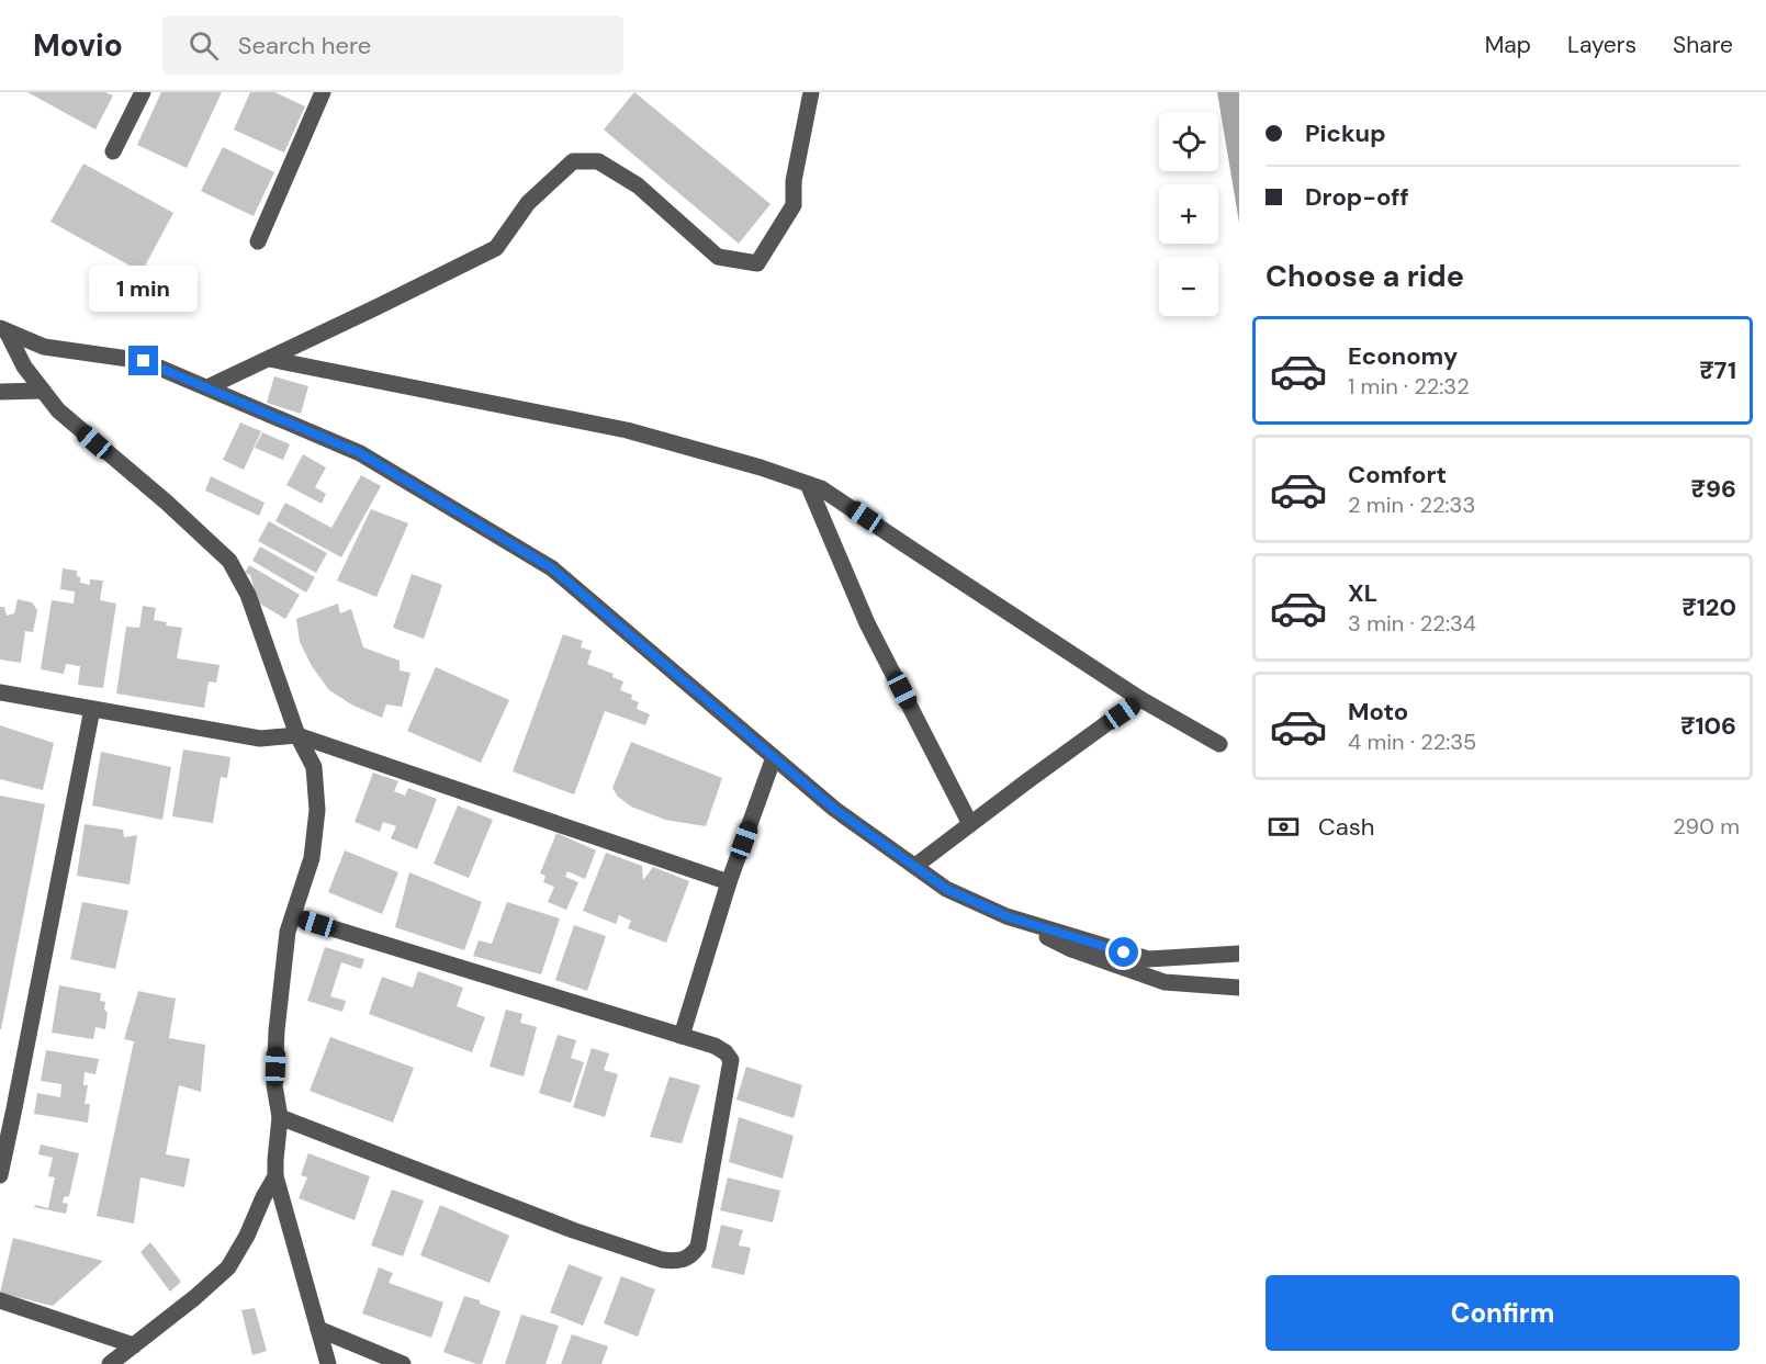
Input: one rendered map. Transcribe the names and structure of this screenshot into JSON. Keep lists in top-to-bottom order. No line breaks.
{"page":{"header":"Movio","search":"Search here","nav":["Map","Layers","Share"],"banner":["Pickup","Drop-off"],"map_buttons":["+","−"],"heading":"Choose a ride","bubble":"1 min","list":[{"name":"Economy","note":"1 min · 22:32","value":"₹71"},{"name":"Comfort","note":"2 min · 22:33","value":"₹96"},{"name":"XL","note":"3 min · 22:34","value":"₹120"},{"name":"Moto","note":"4 min · 22:35","value":"₹106"}],"pay":["Cash","290 m"],"buttons":"Confirm"}}
